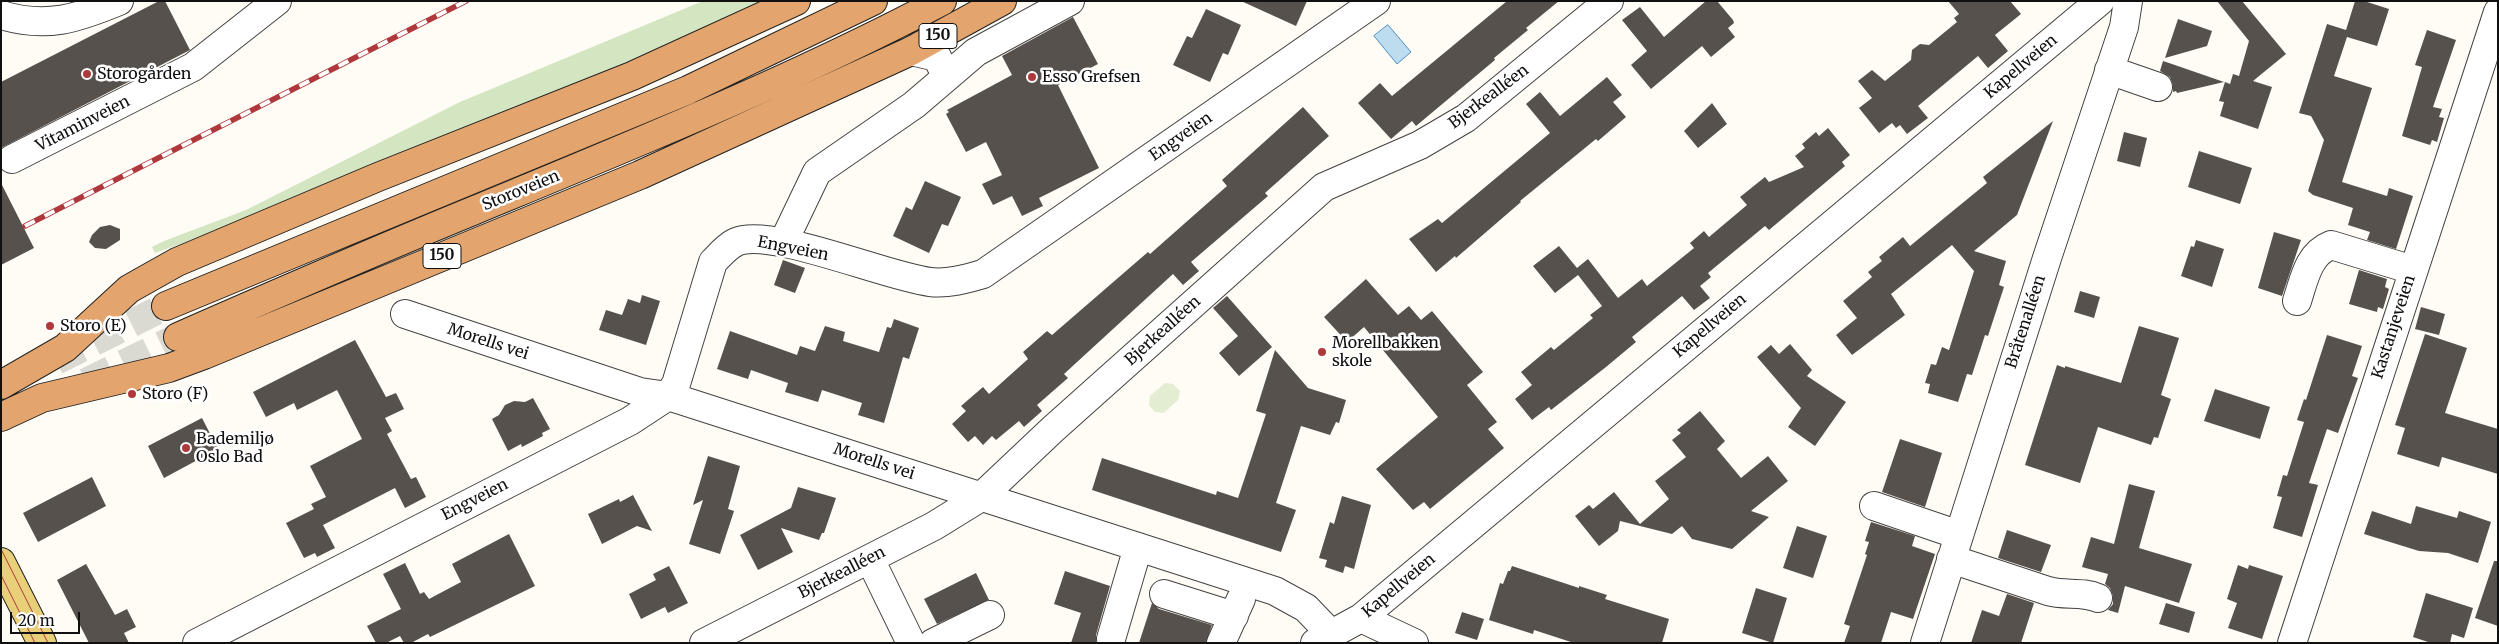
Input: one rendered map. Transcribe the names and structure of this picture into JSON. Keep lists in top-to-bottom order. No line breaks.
{"streets":{"highway":["150","Storoveien"],"street":["Kapellveien","Bjerkealléen","Vitaminveien","Engveien","Bråtenalléen","Kastanjeveien","Morells vei"]},"crossings":[["Kapellveien","Morells vei"],["Bjerkealléen","Morells vei"],["Engveien","Morells vei"]],"places":["Storogården","Esso Grefsen","Storo (E)","Morellbakken skole","Storo (F)","Bademiljø Oslo Bad"],"scale_bar":"20 m"}
